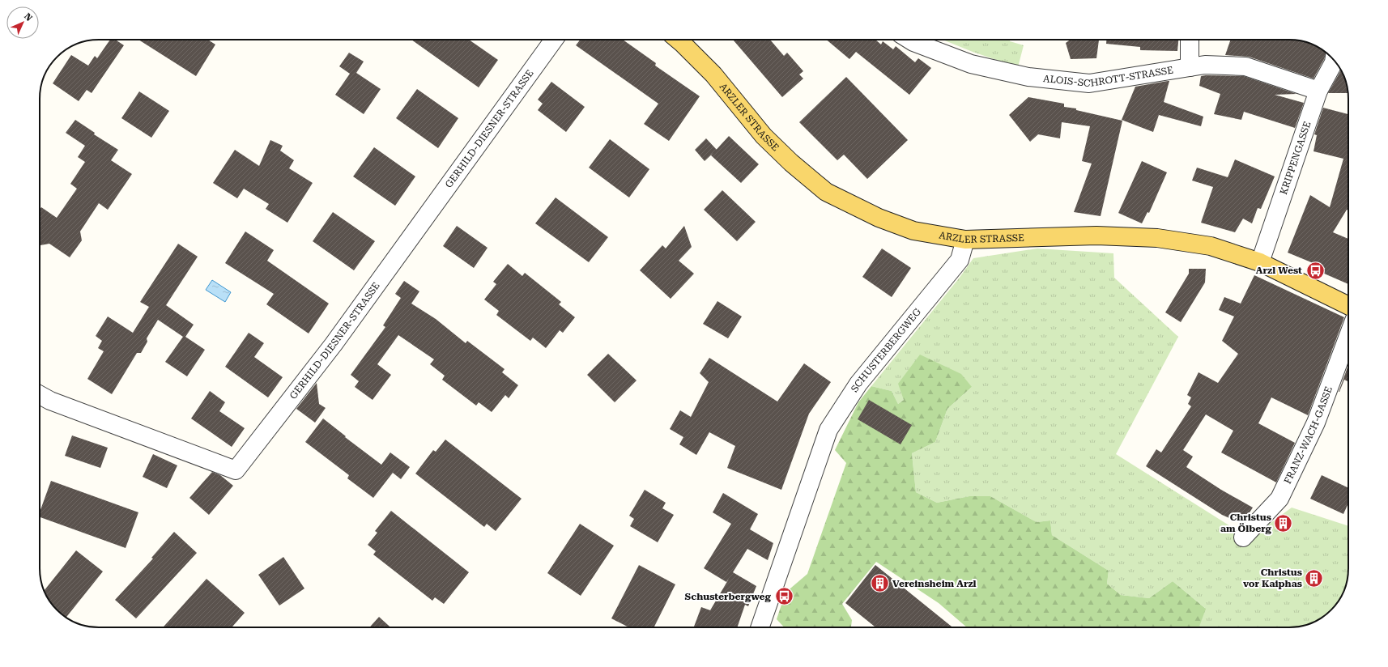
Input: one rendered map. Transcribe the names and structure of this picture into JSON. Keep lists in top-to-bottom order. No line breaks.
{"streets":{"main road":["ARZLER STRASSE"],"street":["ALOIS-SCHROTT-STRASSE","GERHILD-DIESNER-STRASSE","KRIPPENGASSE","SCHUSTERBERGWEG","FRANZ-WACH-GASSE"]},"crossings":[["ALOIS-SCHROTT-STRASSE","KRIPPENGASSE"],["ARZLER STRASSE","KRIPPENGASSE"],["ARZLER STRASSE","SCHUSTERBERGWEG"]],"places":{"bus stop":["Arzl West","Schusterbergweg"],"building":["Christus am Ölberg","Christus vor Kaiphas","Vereinsheim Arzl"]},"north":"top right"}
